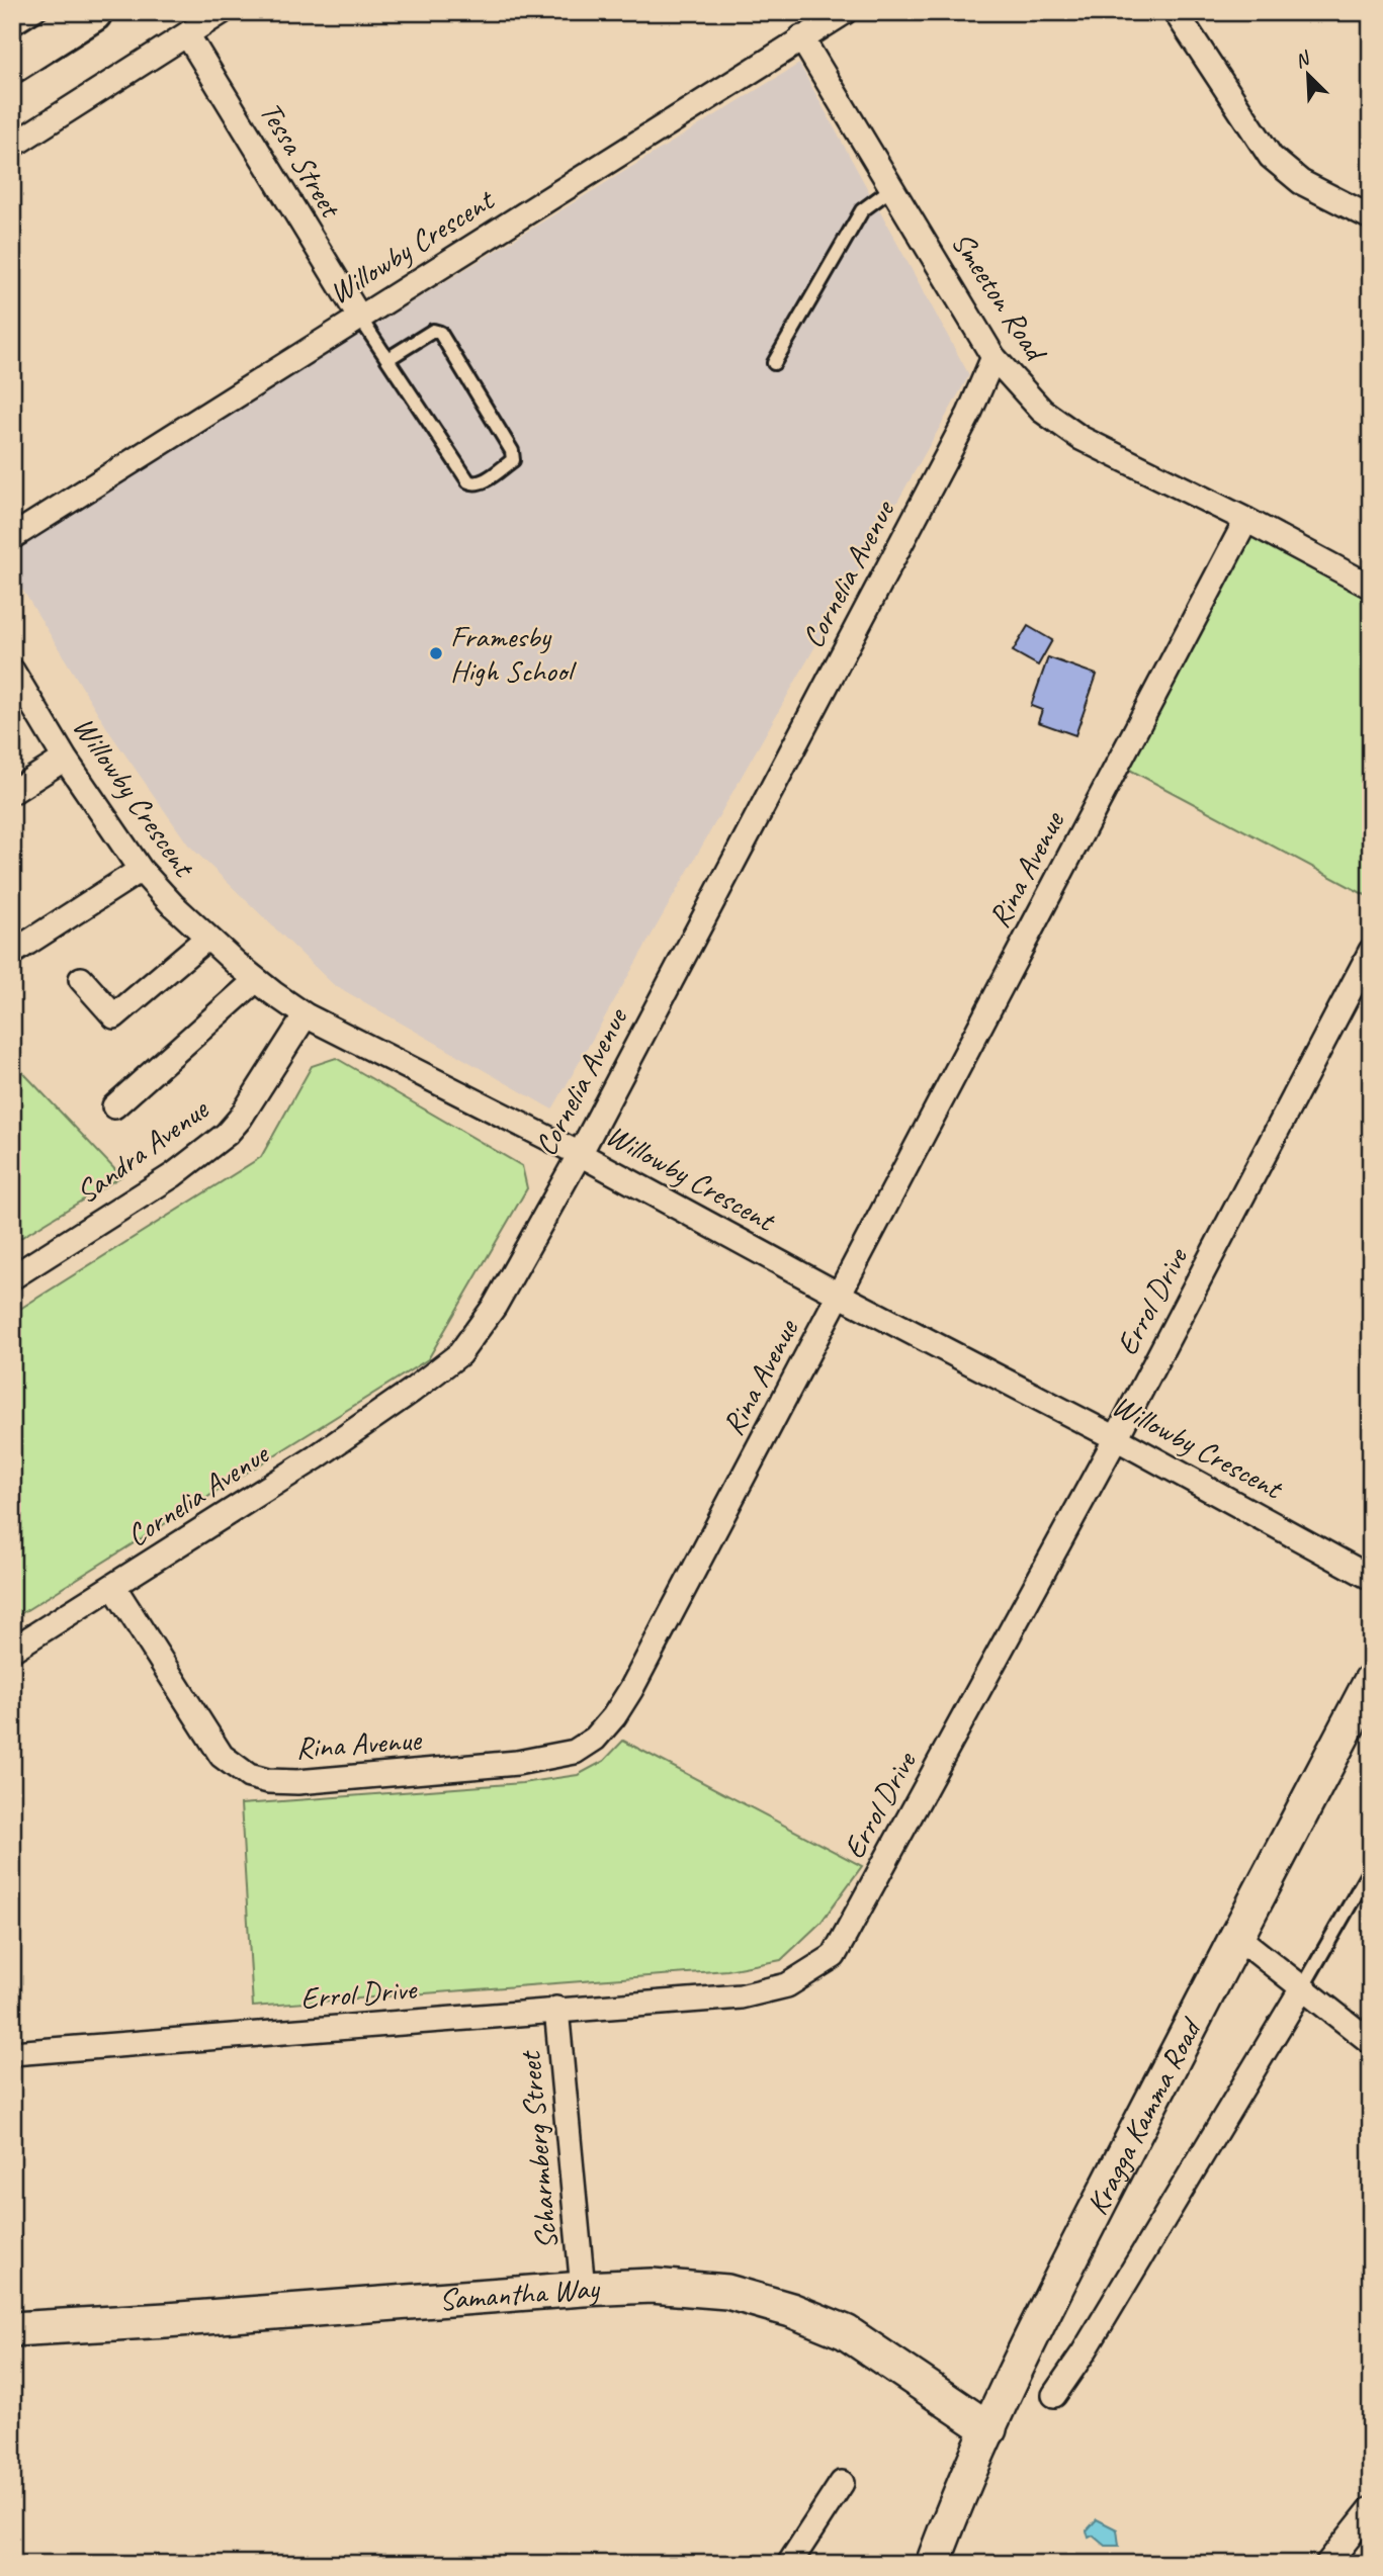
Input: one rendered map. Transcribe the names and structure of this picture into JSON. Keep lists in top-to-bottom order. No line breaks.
{"streets":{"main road":["Kragga Kamma Road","Samantha Way"],"street":["Tessa Street","Willowby Crescent","Smeeton Road","Cornelia Avenue","Rina Avenue","Sandra Avenue","Errol Drive","Scharmberg Street"]},"crossings":[["Tessa Street","Willowby Crescent"],["Willowby Crescent","Smeeton Road"],["Willowby Crescent","Cornelia Avenue"],["Willowby Crescent","Rina Avenue"],["Willowby Crescent","Sandra Avenue"],["Willowby Crescent","Errol Drive"],["Smeeton Road","Cornelia Avenue"],["Smeeton Road","Rina Avenue"],["Cornelia Avenue","Rina Avenue"],["Errol Drive","Scharmberg Street"],["Kragga Kamma Road","Samantha Way"],["Scharmberg Street","Samantha Way"]],"places":["Framesby High School"],"north":"top left"}
